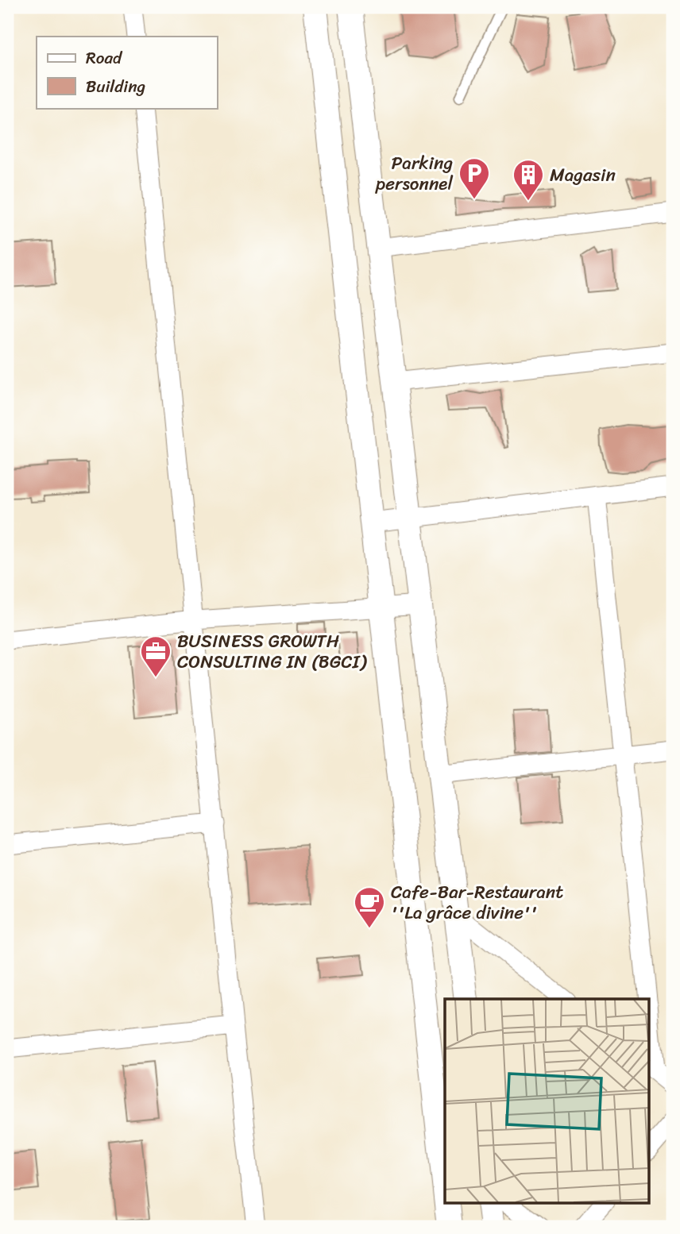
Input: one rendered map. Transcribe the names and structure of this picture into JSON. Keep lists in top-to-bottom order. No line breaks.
{"places":{"parking":["Parking personnel"],"building":["Magasin"],"office":["BUSINESS GROWTH CONSULTING IN (BGCI)"],"cafe":["Cafe-Bar-Restaurant ''La grâce divine''"]},"legend":["Road","Building"]}
